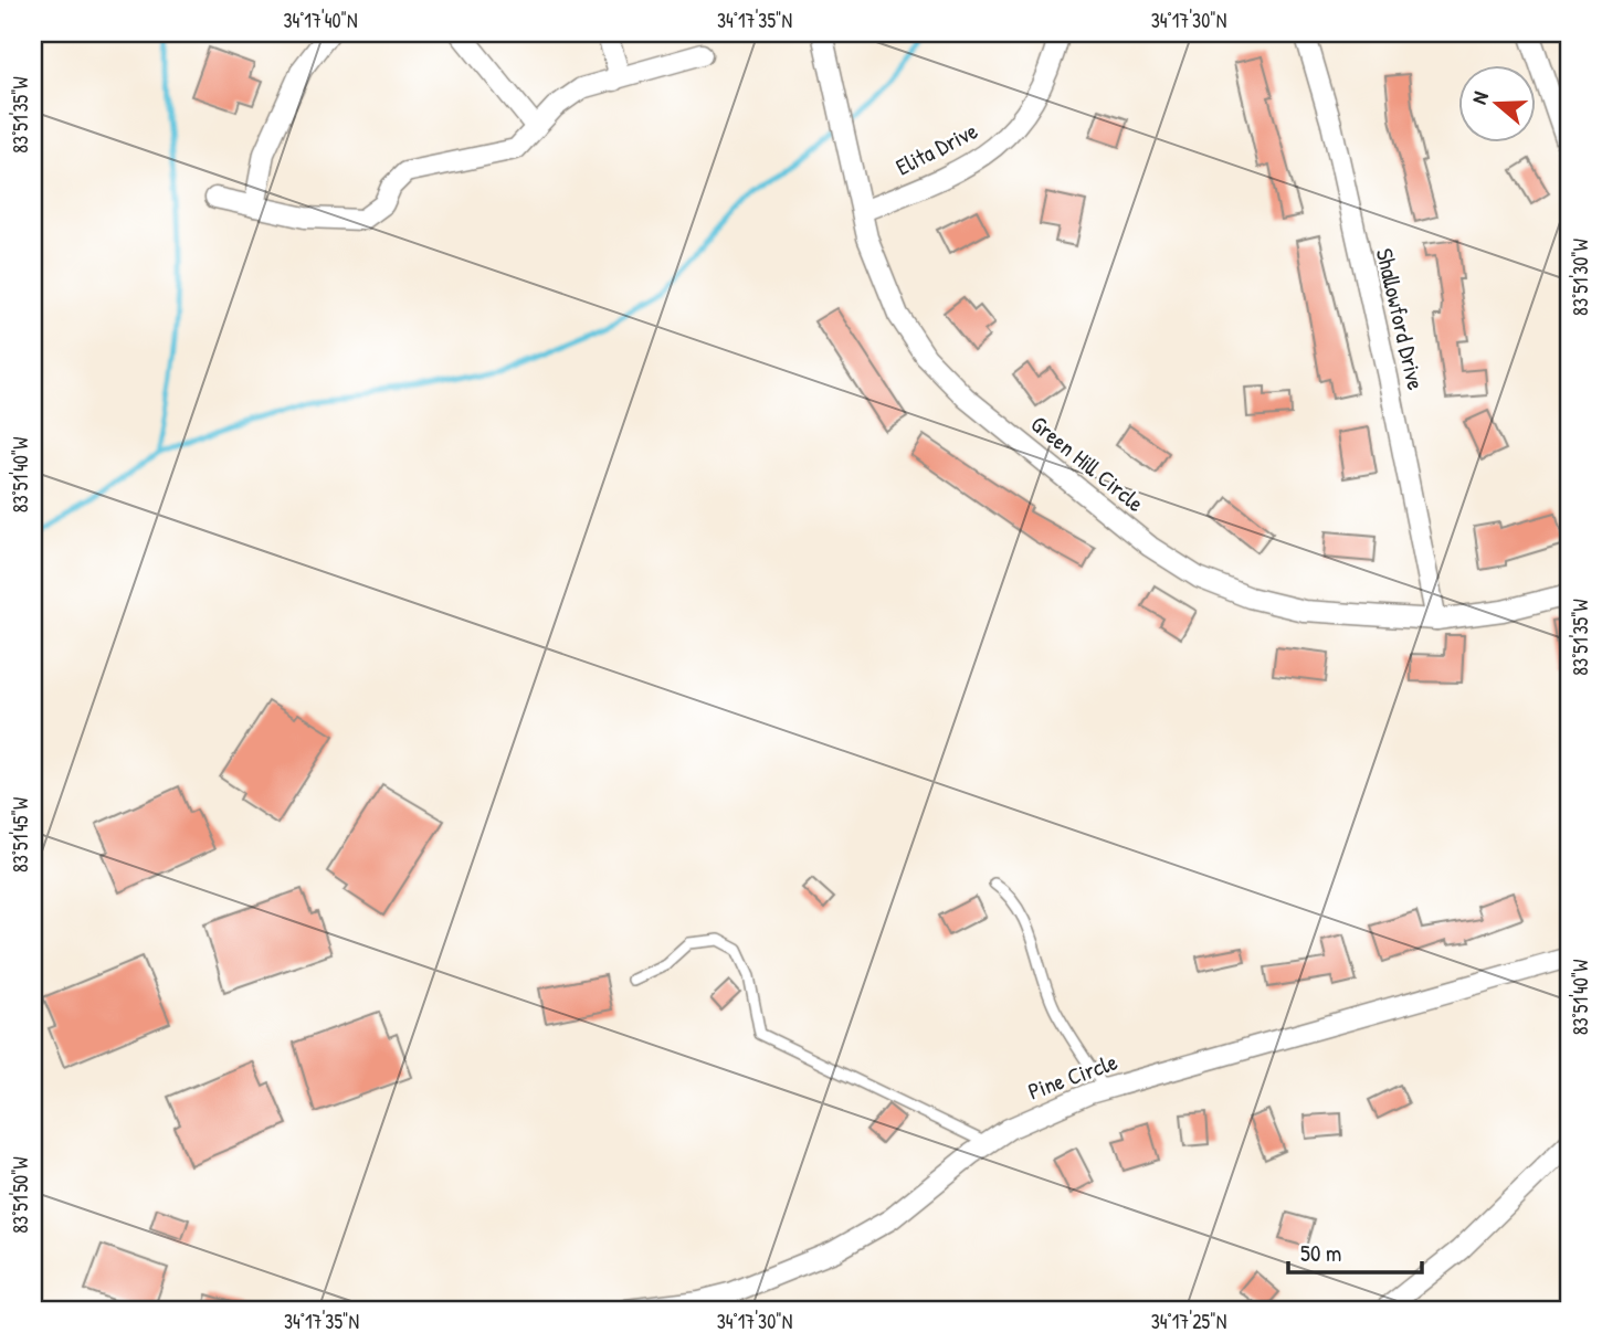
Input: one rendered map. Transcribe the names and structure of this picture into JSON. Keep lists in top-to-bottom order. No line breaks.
{"streets":{"street":["Elita Drive","Shallowford Drive","Green Hill Circle","Pine Circle"]},"crossings":[["Elita Drive","Green Hill Circle"],["Shallowford Drive","Green Hill Circle"]],"scale_bar":"50 m","north":"left","coordinates":["34°17'40\"N","34°17'35\"N","34°17'30\"N","83°51'35\"W","83°51'30\"W","83°51'40\"W","83°51'45\"W","83°51'50\"W","34°17'25\"N"]}
